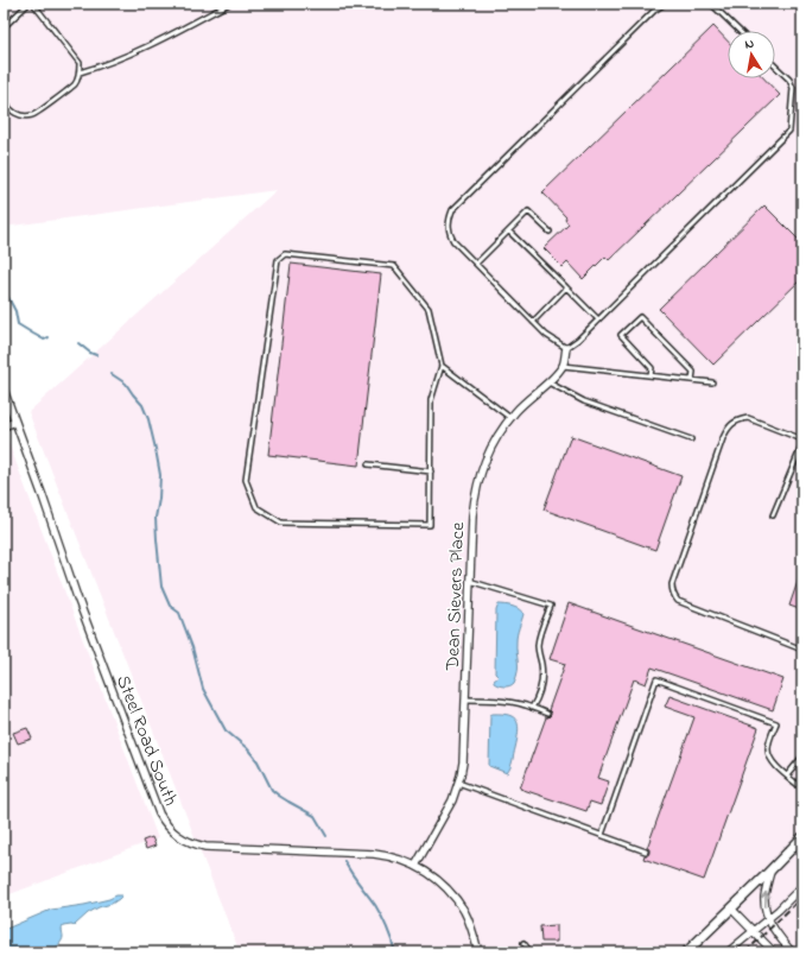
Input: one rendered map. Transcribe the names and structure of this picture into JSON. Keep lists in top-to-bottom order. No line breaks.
{"streets":{"street":["Dean Sievers Place","Steel Road South"]},"crossings":[["Dean Sievers Place","Steel Road South"]],"north":"top"}
